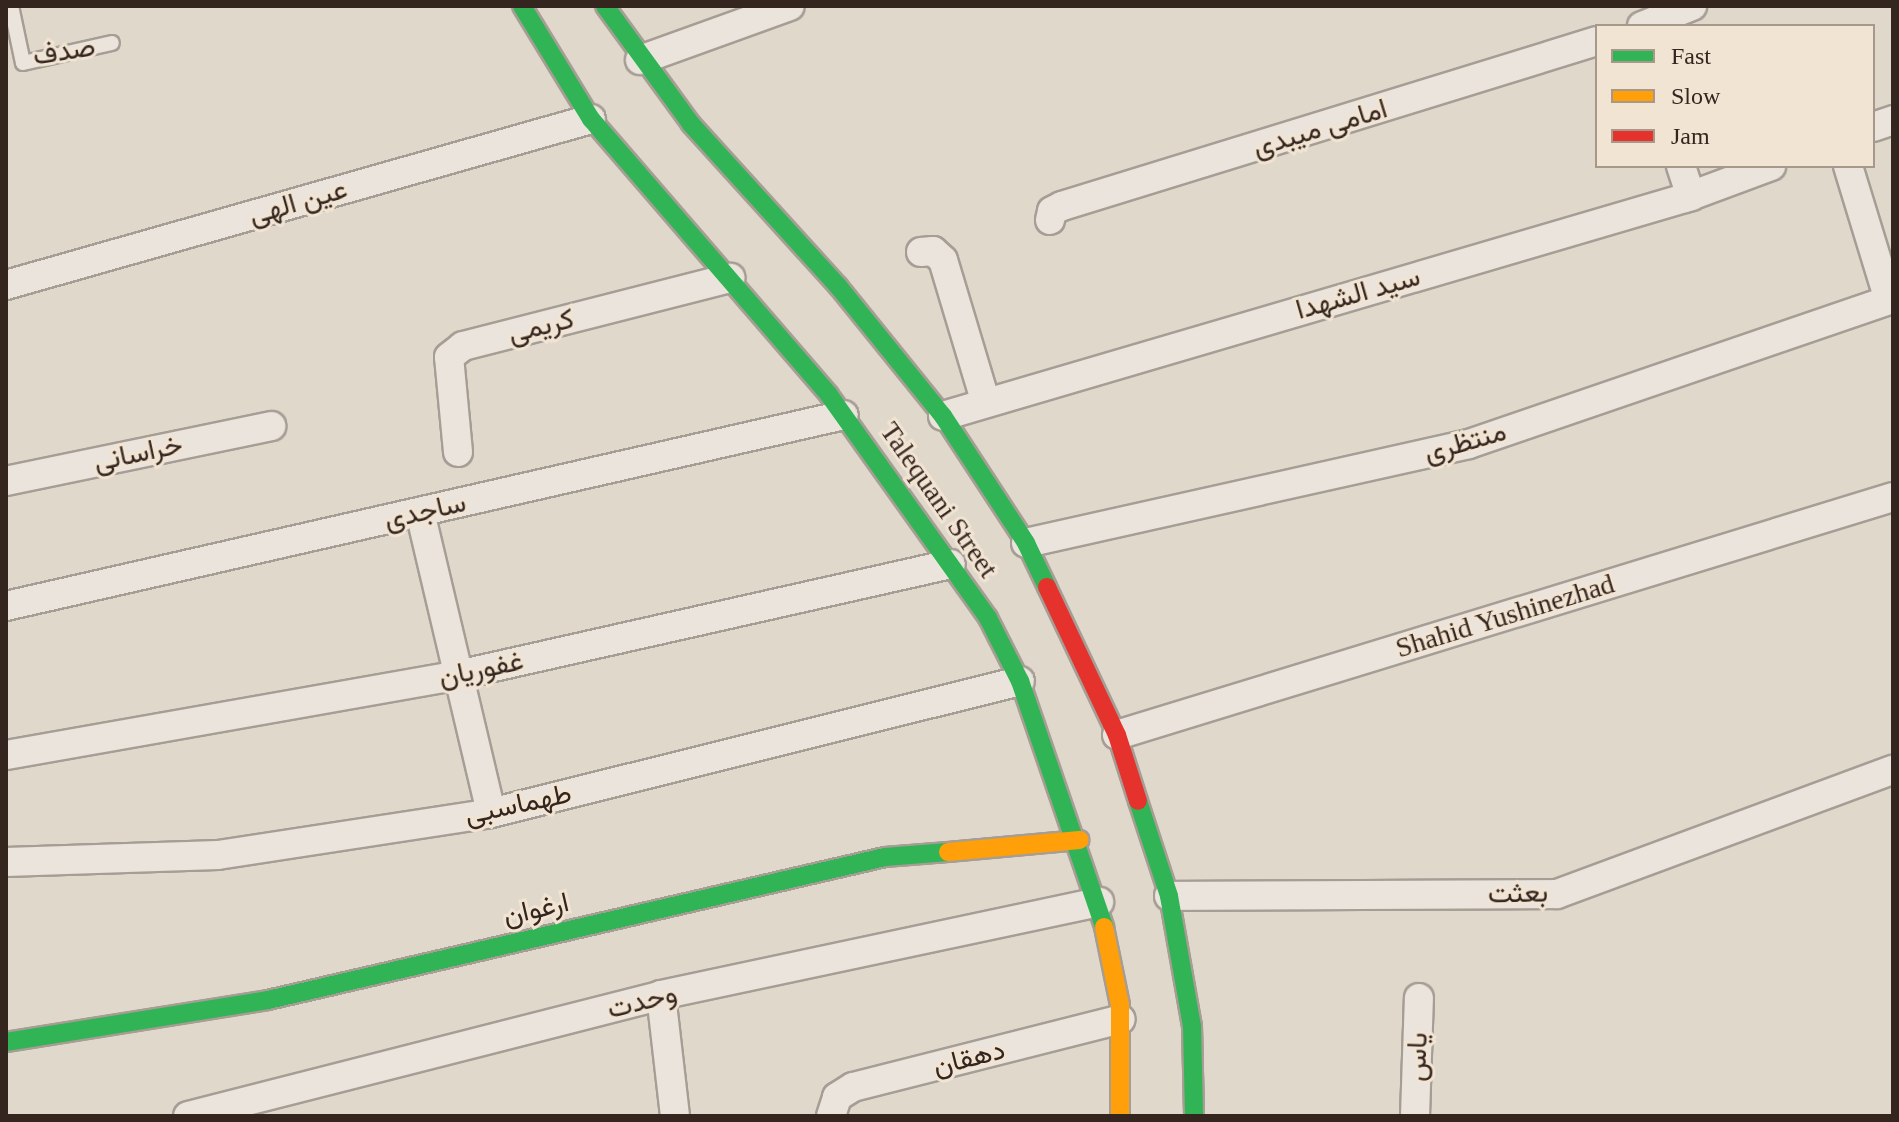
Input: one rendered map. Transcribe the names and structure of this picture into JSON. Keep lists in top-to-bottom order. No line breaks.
{"streets":{"main road":["Talequani Street","ارغوان"],"street":["امامی میبدی","عین الهی","سید الشهدا","کریمی","منتظری","خراسانی","ساجدی","Shahid Yushinezhad","غفوریان","طهماسبی","بعثت","وحدت","یاس","دهقان"],"lane":["صدف"]},"crossings":[["عین الهی","Talequani Street"],["سید الشهدا","Talequani Street"],["کریمی","Talequani Street"],["منتظری","Talequani Street"],["Talequani Street","ساجدی"],["Talequani Street","Shahid Yushinezhad"],["Talequani Street","غفوریان"],["Talequani Street","طهماسبی"],["Talequani Street","بعثت"],["Talequani Street","ارغوان"],["Talequani Street","وحدت"],["Talequani Street","دهقان"]],"legend":["Fast","Slow","Jam"]}
